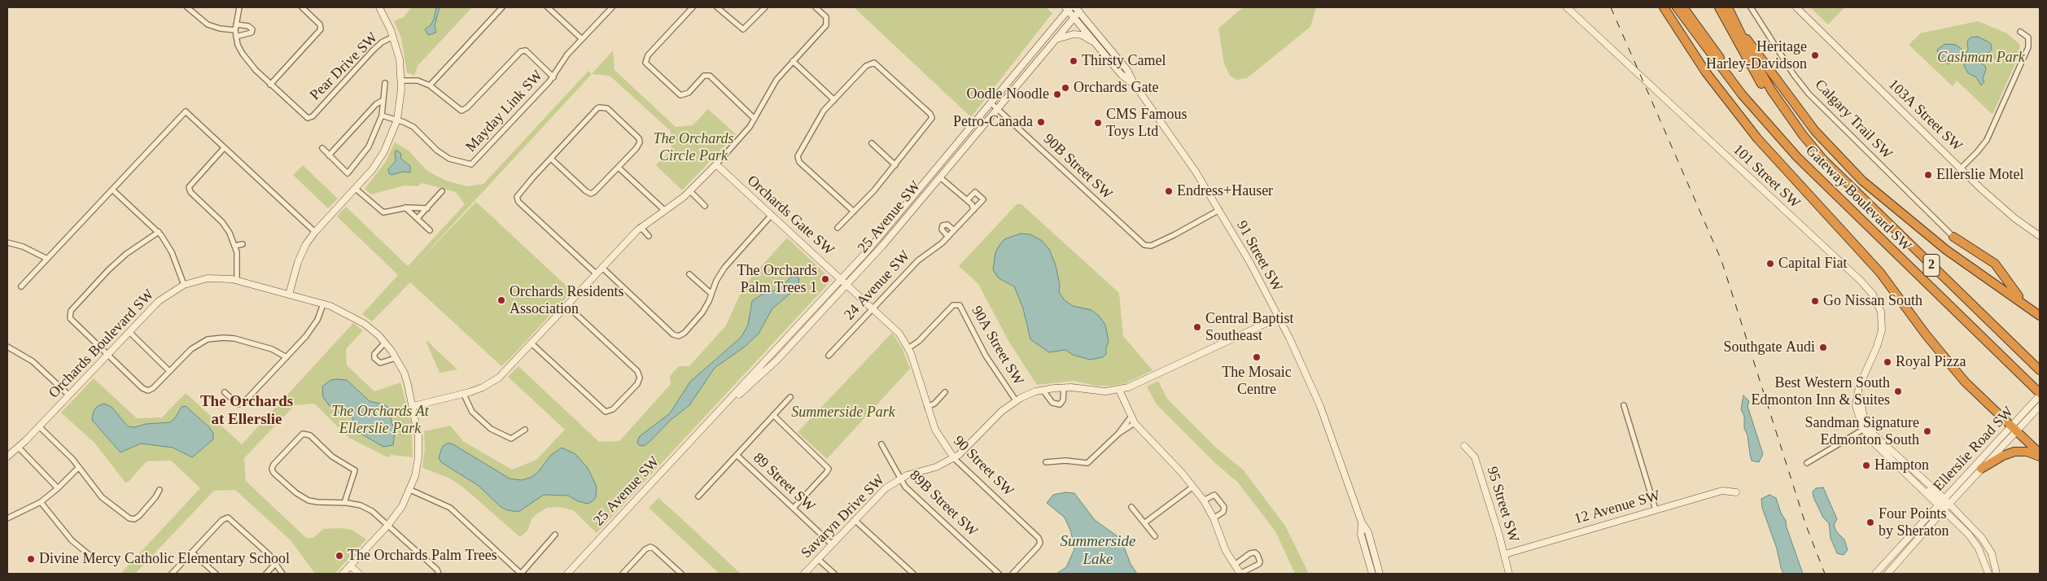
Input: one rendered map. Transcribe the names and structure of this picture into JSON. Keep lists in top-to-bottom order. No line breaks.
{"streets":{"highway":["Gateway Boulevard SW","2"],"street":["Pear Drive SW","Mayday Link SW","103A Street SW","Calgary Trail SW","90B Street SW","101 Street SW","Orchards Gate SW","25 Avenue SW","91 Street SW","24 Avenue SW","Orchards Boulevard SW","90A Street SW","Ellerslie Road SW","90 Street SW","89 Street SW","89B Street SW","95 Street SW","12 Avenue SW","Savaryn Drive SW"]},"crossings":[["90B Street SW","25 Avenue SW"],["90B Street SW","91 Street SW"],["101 Street SW","Ellerslie Road SW"],["Gateway Boulevard SW","Ellerslie Road SW"],["Orchards Gate SW","25 Avenue SW"],["Orchards Gate SW","90 Street SW"],["25 Avenue SW","91 Street SW"],["25 Avenue SW","90 Street SW"],["91 Street SW","Savaryn Drive SW"],["24 Avenue SW","90 Street SW"],["90A Street SW","90 Street SW"],["90A Street SW","Savaryn Drive SW"],["90 Street SW","Savaryn Drive SW"],["89 Street SW","Savaryn Drive SW"],["89B Street SW","Savaryn Drive SW"],["95 Street SW","12 Avenue SW"]],"districts":["The Orchards at Ellerslie"],"water":["Summerside Lake"],"parks":["Cashman Park","The Orchards Circle Park","The Orchards At Ellerslie Park","Summerside Park"],"places":["Heritage Harley-Davidson","Thirsty Camel","Orchards Gate","Oodle Noodle","Petro-Canada","CMS Famous Toys Ltd","Ellerslie Motel","Endress+Hauser","Capital Fiat","The Orchards Palm Trees 1","Orchards Residents Association","Go Nissan South","Central Baptist Southeast","Southgate Audi","The Mosaic Centre","Royal Pizza","Best Western South Edmonton Inn & Suites","Sandman Signature Edmonton South","Hampton","Four Points by Sheraton","The Orchards Palm Trees","Divine Mercy Catholic Elementary School"]}
